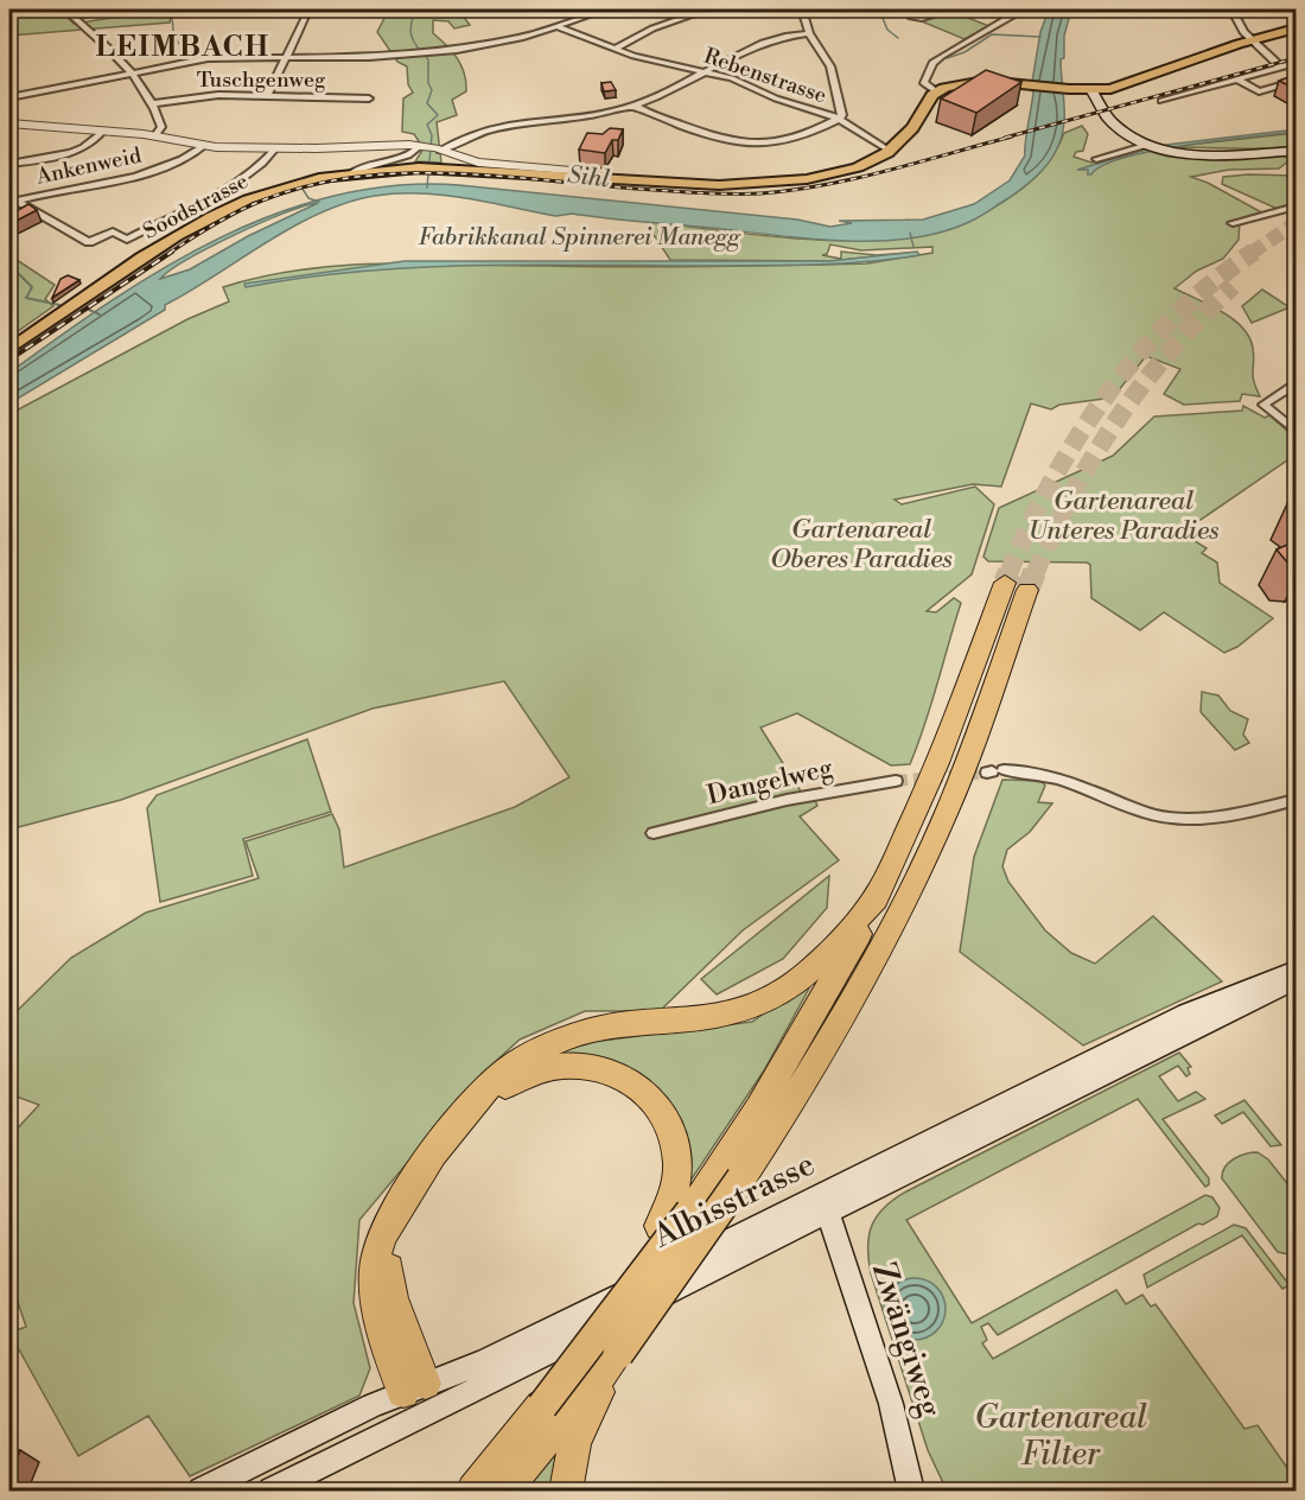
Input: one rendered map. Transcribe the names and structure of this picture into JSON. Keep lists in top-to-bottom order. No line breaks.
{"streets":{"main road":["Soodstrasse","Albisstrasse","Zwängiweg"],"street":["Rebenstrasse","Tuschgenweg","Ankenweid","Dangelweg"]},"crossings":[["Rebenstrasse","Soodstrasse"],["Albisstrasse","Zwängiweg"]],"districts":["LEIMBACH"],"water":["Sihl","Fabrikkanal Spinnerei Manegg"],"parks":["Gartenareal Unteres Paradies","Gartenareal Oberes Paradies","Gartenareal Filter"]}
